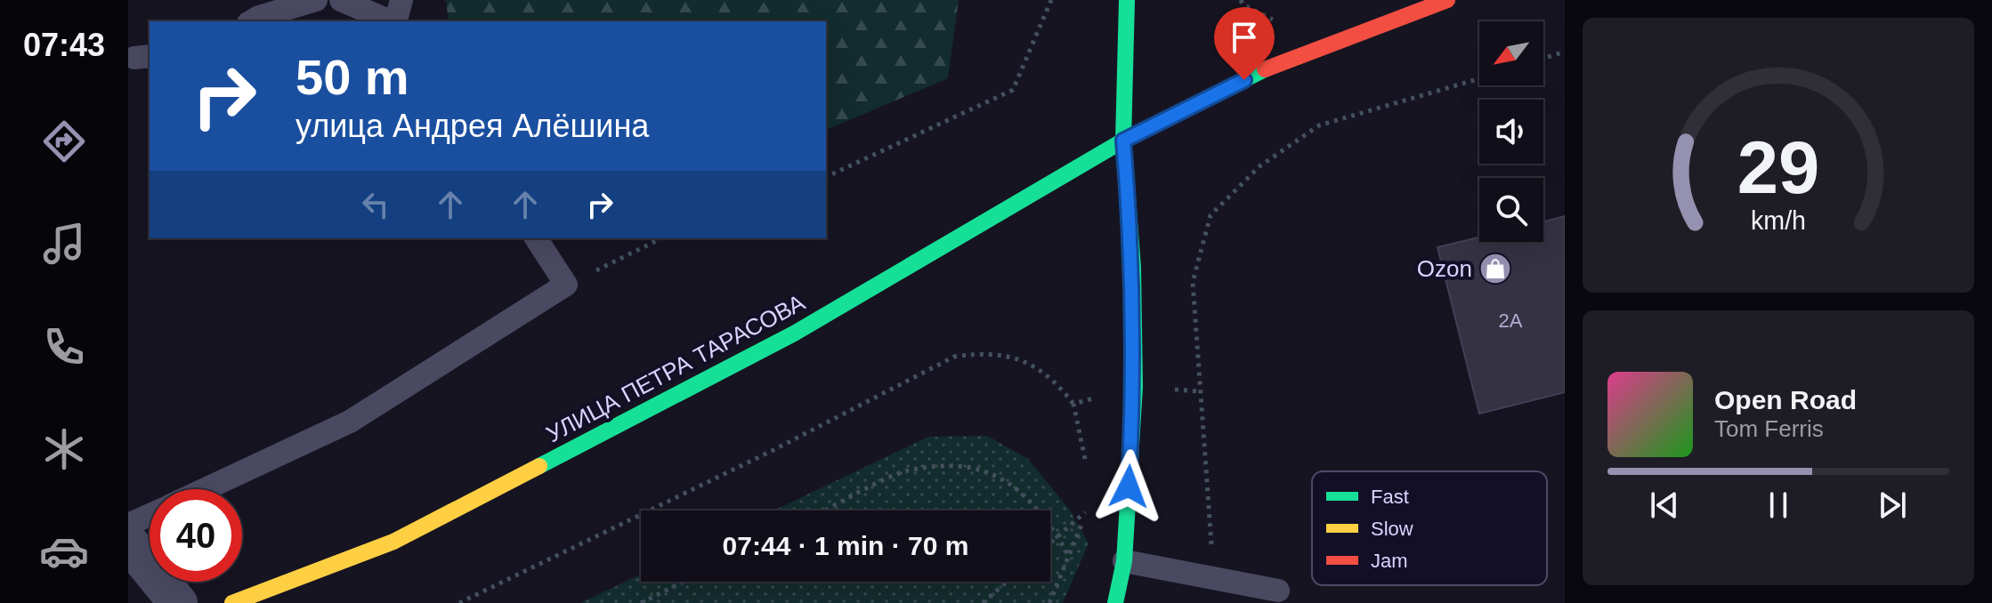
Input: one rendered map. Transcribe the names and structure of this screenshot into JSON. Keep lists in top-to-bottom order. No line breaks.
{"streets":{"street":["УЛИЦА ПЕТРА ТАРАСОВА"]},"places":{"shop":["Ozon"]},"house_numbers":["2А"],"legend":["Fast","Slow","Jam"],"north":"bottom left","page":{"tabs":"07:43","turn":["50 m","улица Андрея Алёшина"],"song":["Open Road","Tom Ferris"],"limit":"40","trip":"07:44 · 1 min · 70 m","gauge":["29","km/h"]}}
